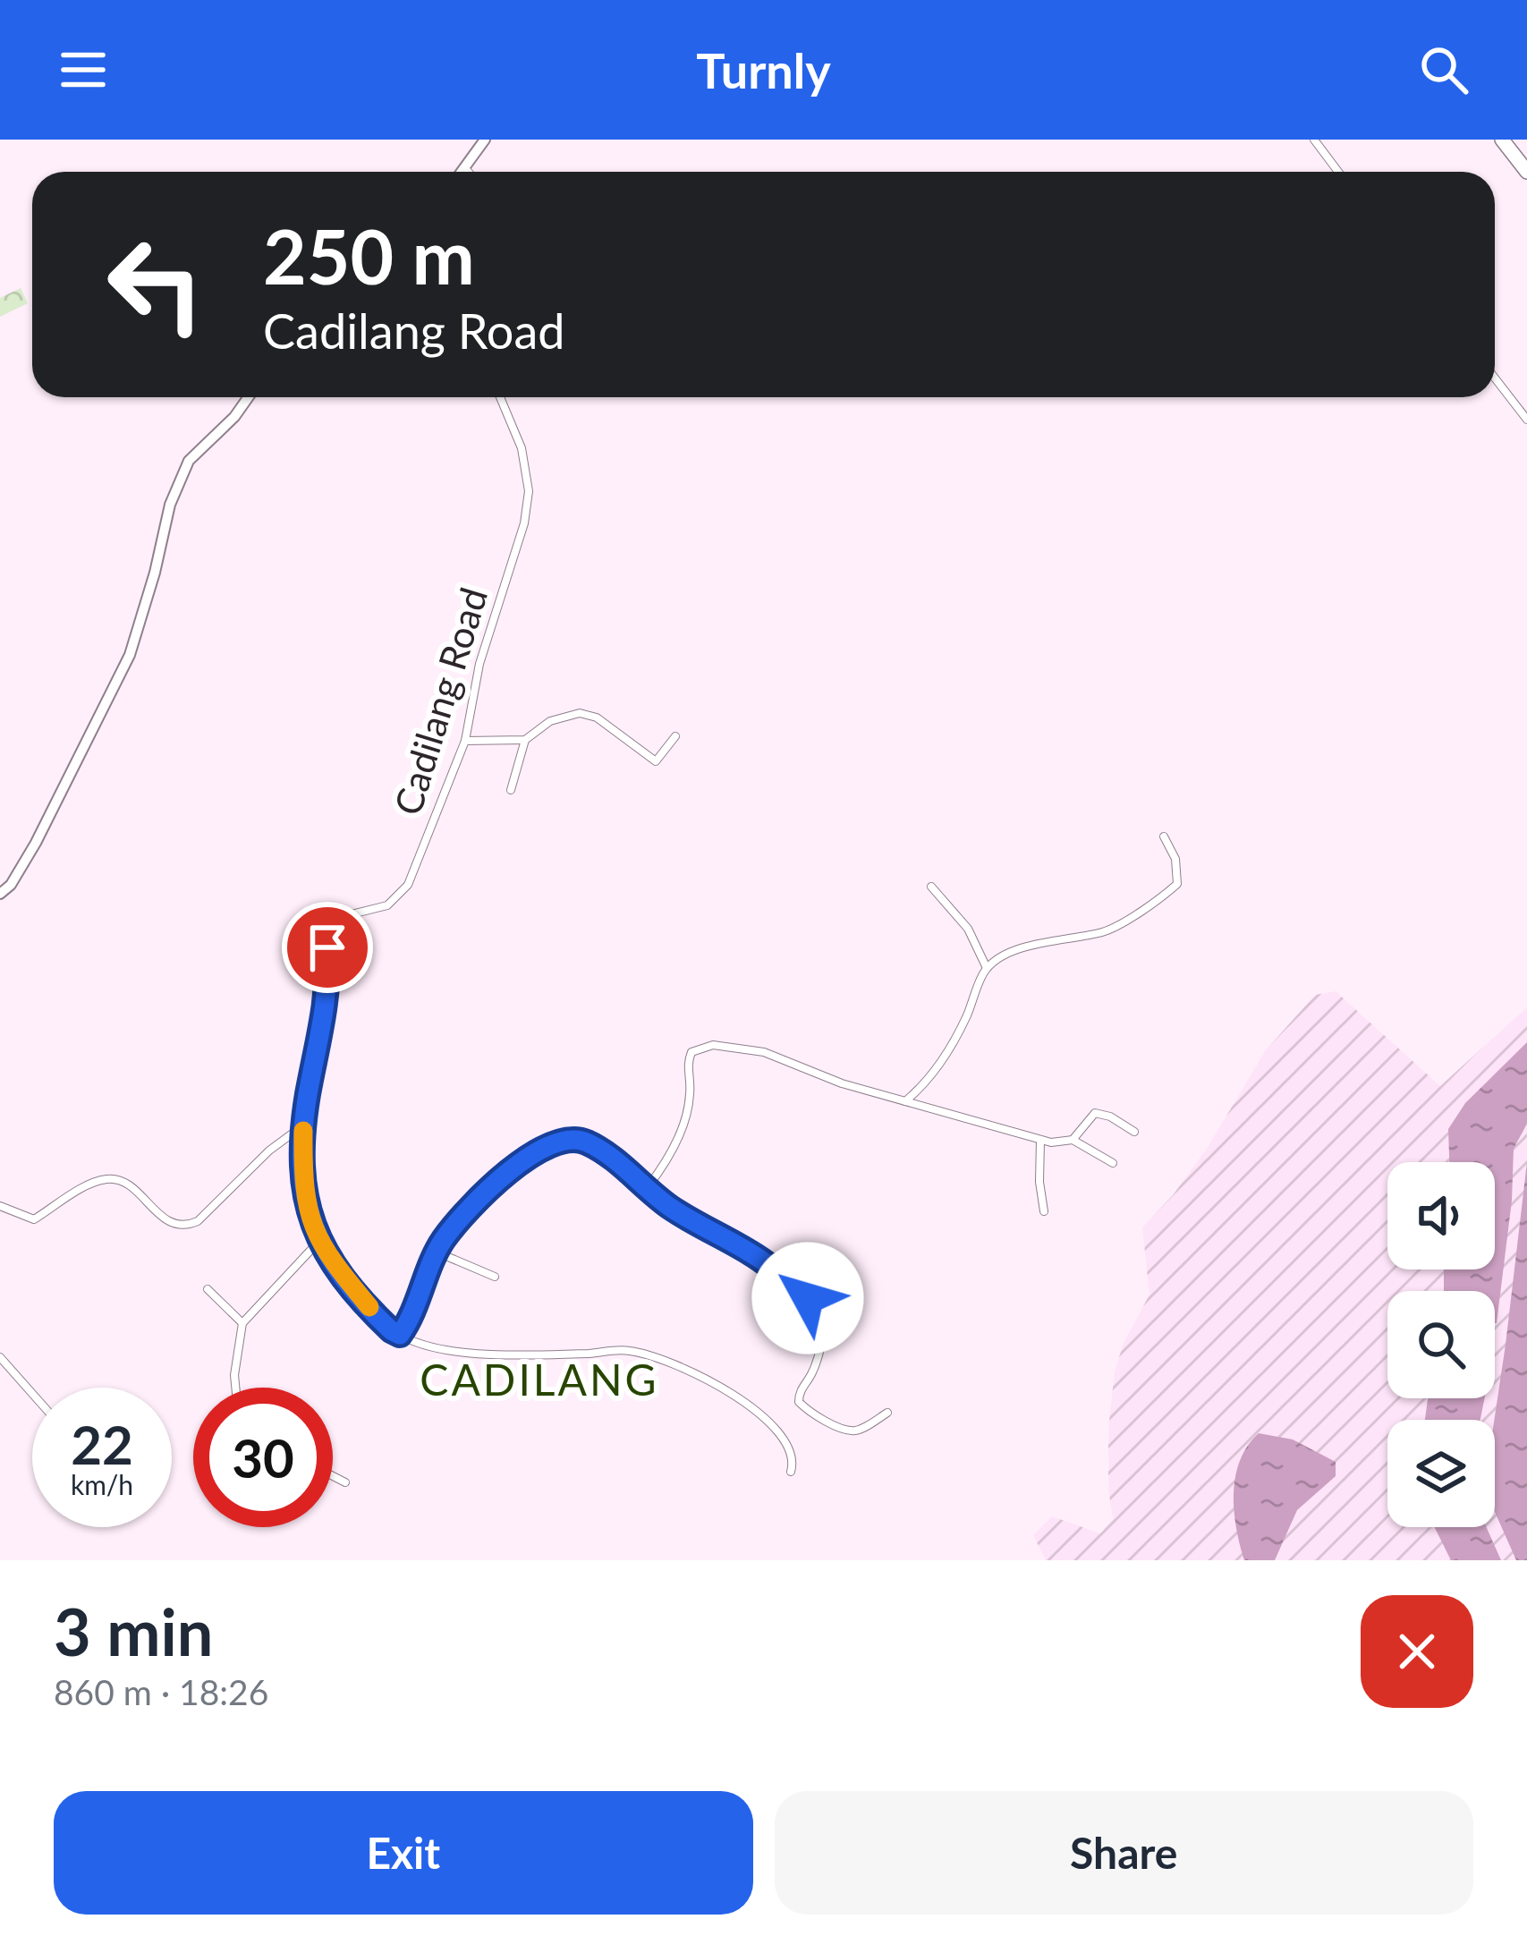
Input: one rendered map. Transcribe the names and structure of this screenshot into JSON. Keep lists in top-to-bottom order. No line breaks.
{"streets":{"street":["Cadilang Road"]},"districts":["CADILANG"],"page":{"header":"Turnly","turn":["250 m","Cadilang Road"],"speed":"22 km/h","limit":"30","heading":["3 min","860 m · 18:26"],"buttons":["Exit","Share"]}}
